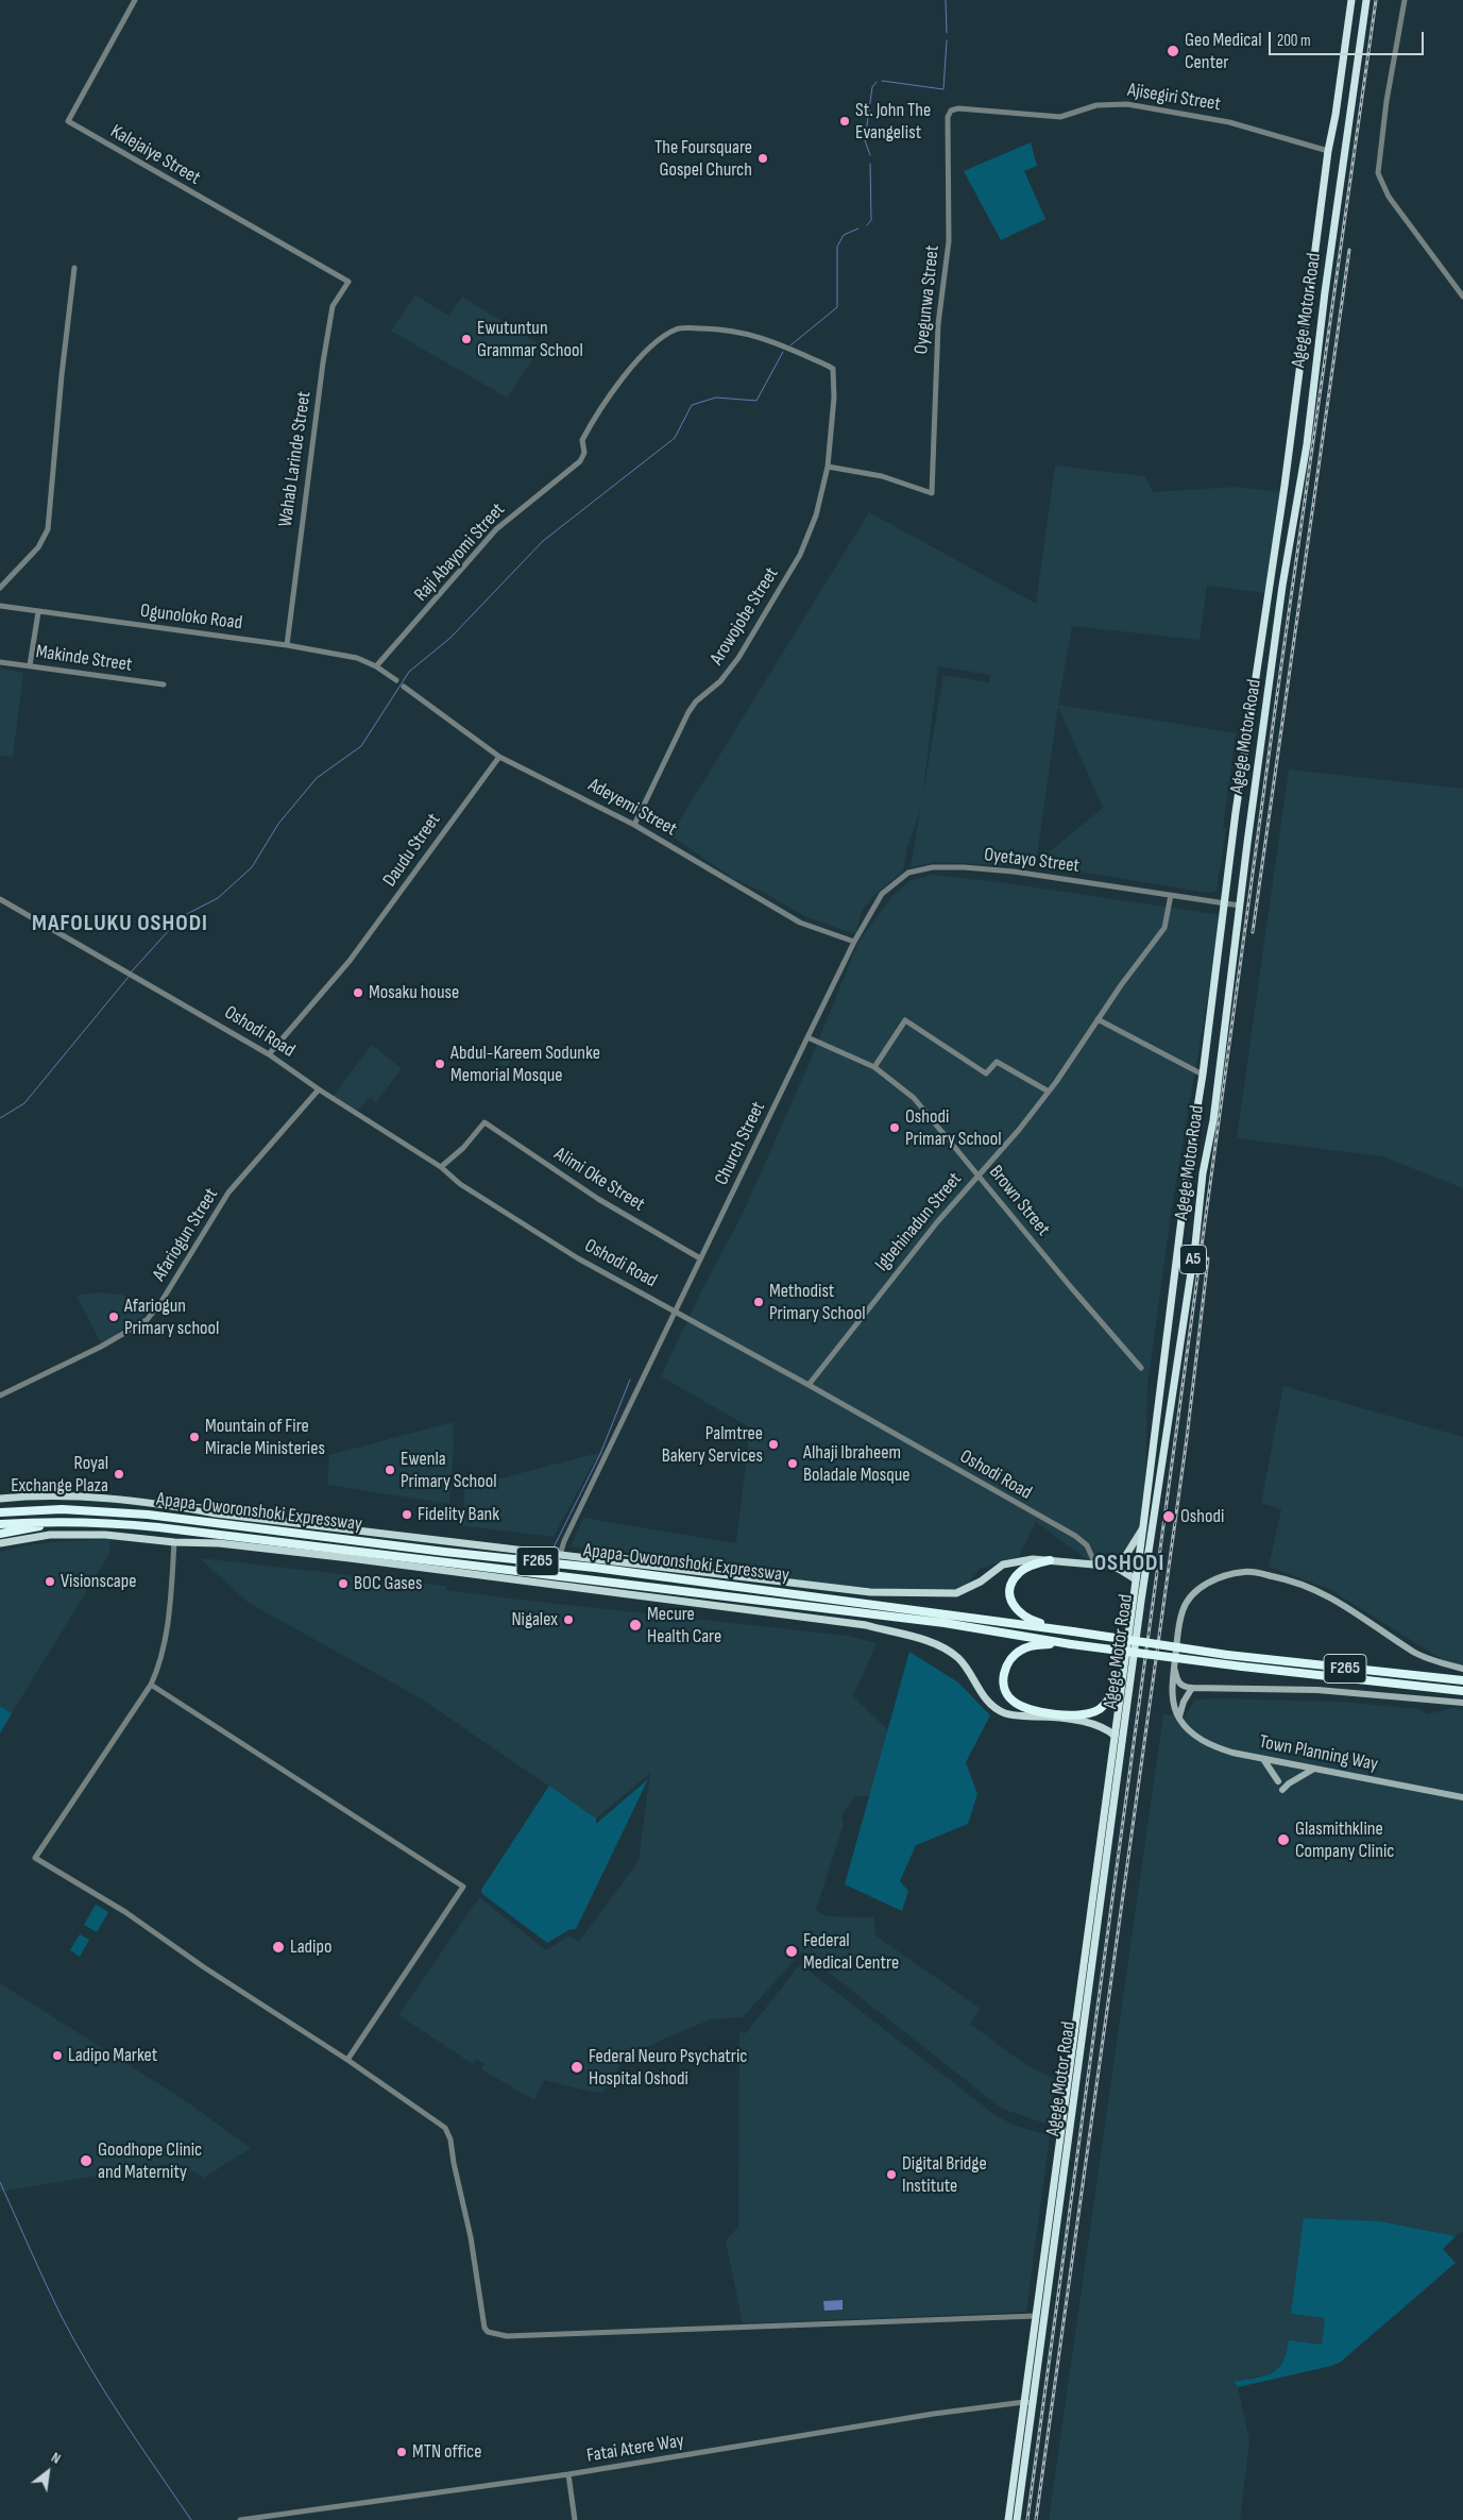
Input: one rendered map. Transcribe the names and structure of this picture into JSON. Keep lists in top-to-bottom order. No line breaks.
{"streets":{"highway":["Agege Motor Road","A5","Apapa-Oworonshoki Expressway","F265"],"main road":["Town Planning Way"],"street":["Ajisegiri Street","Kalejaiye Street","Oyegunwa Street","Wahab Larinde Street","Raji Abayomi Street","Arowojobe Street","Ogunoloko Road","Makinde Street","Adeyemi Street","Daudu Street","Oyetayo Street","Oshodi Road","Church Street","Alimi Oke Street","Brown Street","Igbehinadun Street","Afariogun Street","Fatai Atere Way"]},"crossings":[["Ajisegiri Street","Oyegunwa Street"],["Ajisegiri Street","Agege Motor Road"],["Kalejaiye Street","Wahab Larinde Street"],["Oyegunwa Street","Arowojobe Street"],["Agege Motor Road","Oyetayo Street"],["Agege Motor Road","Apapa-Oworonshoki Expressway"],["Agege Motor Road","Fatai Atere Way"],["Wahab Larinde Street","Ogunoloko Road"],["Raji Abayomi Street","Arowojobe Street"],["Raji Abayomi Street","Ogunoloko Road"],["Arowojobe Street","Adeyemi Street"],["Adeyemi Street","Daudu Street"],["Adeyemi Street","Oyetayo Street"],["Adeyemi Street","Church Street"],["Daudu Street","Oshodi Road"],["Oyetayo Street","Church Street"],["Oyetayo Street","Igbehinadun Street"],["Oshodi Road","Church Street"],["Oshodi Road","Alimi Oke Street"],["Oshodi Road","Igbehinadun Street"],["Oshodi Road","Afariogun Street"],["Oshodi Road","Apapa-Oworonshoki Expressway"],["Church Street","Alimi Oke Street"],["Church Street","Brown Street"],["Church Street","Apapa-Oworonshoki Expressway"],["Brown Street","Igbehinadun Street"]],"districts":["MAFOLUKU OSHODI","OSHODI"],"places":["Geo Medical Center","St. John The Evangelist","The Foursquare Gospel Church","Ewutuntun Grammar School","Mosaku house","Abdul-Kareem Sodunke Memorial Mosque","Oshodi Primary School","Methodist Primary School","Afariogun Primary school","Mountain of Fire Miracle Ministeries","Palmtree Bakery Services","Alhaji Ibraheem Boladale Mosque","Ewenla Primary School","Royal Exchange Plaza","Fidelity Bank","Oshodi","Visionscape","BOC Gases","Nigalex","Mecure Health Care","Glasmithkline Company Clinic","Ladipo","Federal Medical Centre","Ladipo Market","Federal Neuro Psychatric Hospital Oshodi","Goodhope Clinic and Maternity","Digital Bridge Institute","MTN office"],"scale_bar":"200 m","north":"top right"}
